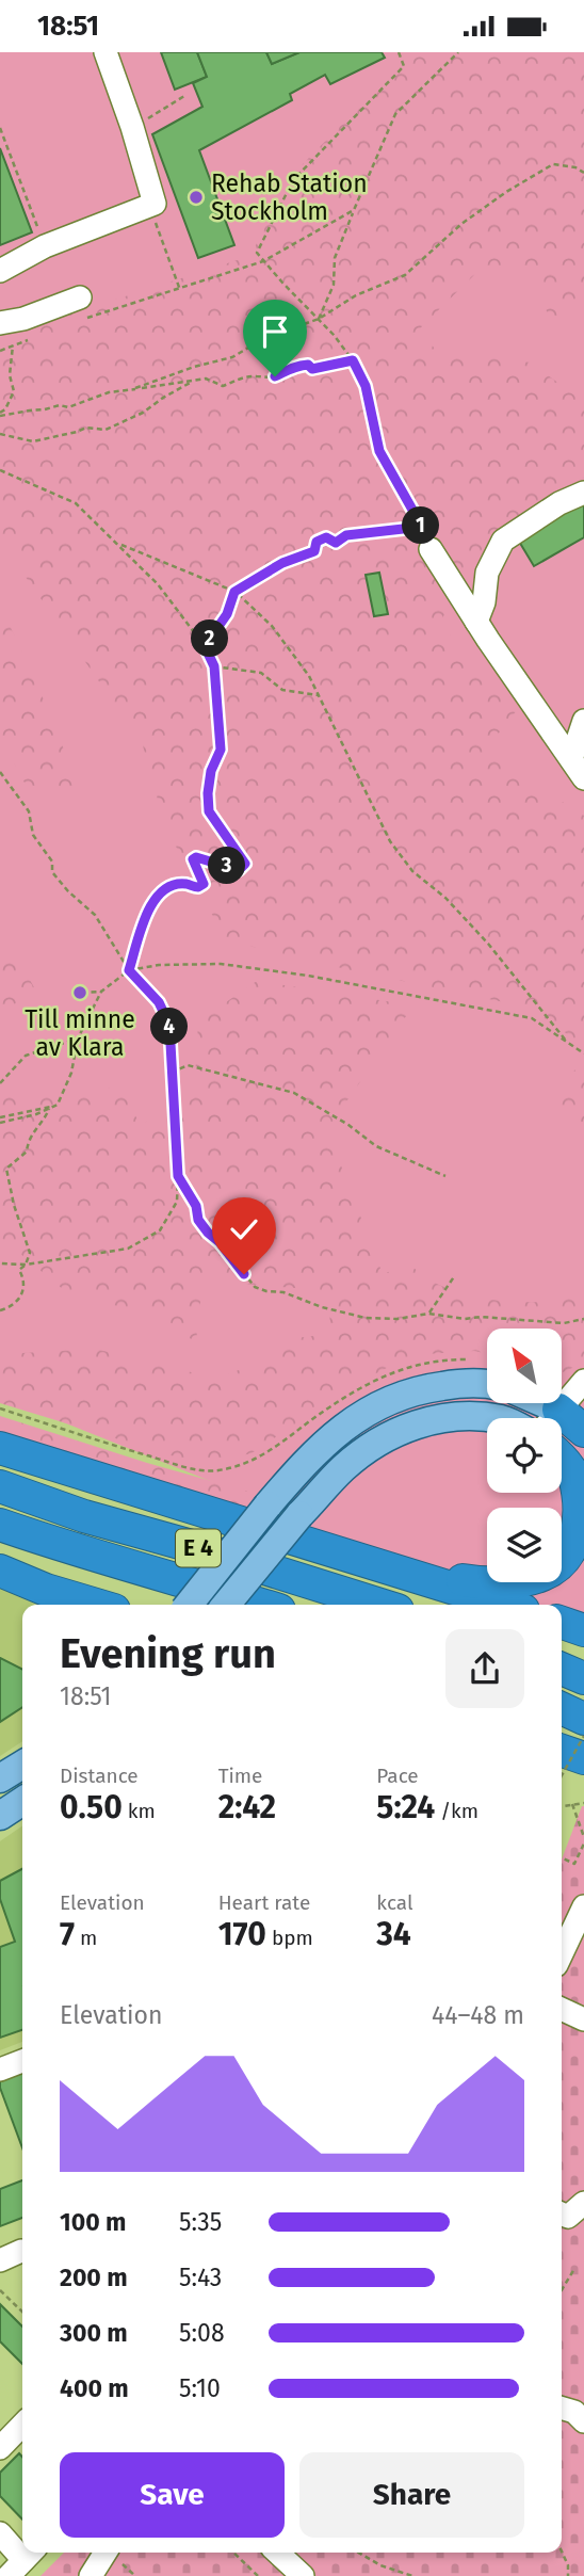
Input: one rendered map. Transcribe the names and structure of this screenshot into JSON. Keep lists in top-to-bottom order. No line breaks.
{"streets":{"highway":["E 4"]},"places":["Rehab Station Stockholm","Till minne av Klara"],"north":"top left","page":{"status":"18:51","pins":["1","2","3","4"],"heading":["Evening run","18:51"],"stats":[["Distance","0.50 km"],["Time","2:42"],["Pace","5:24 /km"],["Elevation","7 m"],["Heart rate","170 bpm"],["kcal","34"]],"chart":["Elevation","44–48 m"],"list":[{"name":"100 m","note":"5:35"},{"name":"200 m","note":"5:43"},{"name":"300 m","note":"5:08"},{"name":"400 m","note":"5:10"}],"buttons":["Save","Share"]}}
